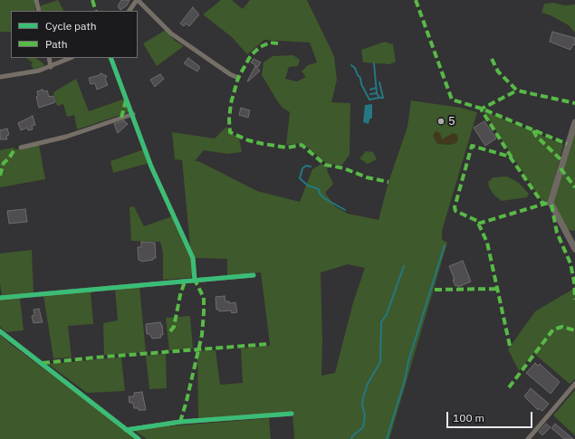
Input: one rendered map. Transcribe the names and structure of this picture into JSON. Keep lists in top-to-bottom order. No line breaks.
{"places":["5"],"legend":["Cycle path","Path"],"scale_bar":"100 m"}
